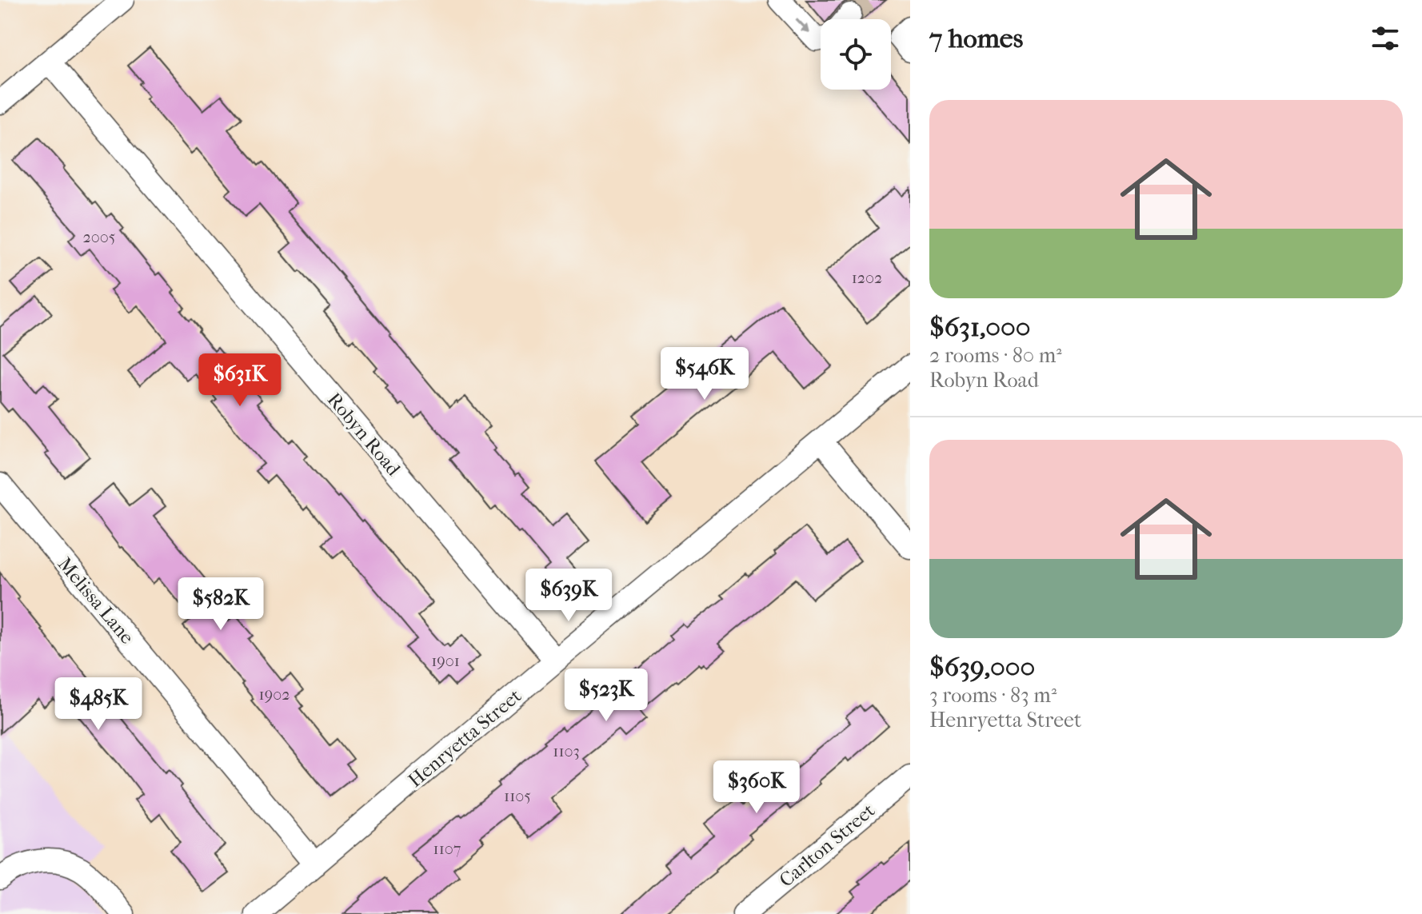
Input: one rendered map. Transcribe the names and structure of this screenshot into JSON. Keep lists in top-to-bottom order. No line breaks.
{"streets":{"street":["Robyn Road","Melissa Lane","Henryetta Street","Carlton Street"]},"crossings":[["Robyn Road","Henryetta Street"],["Melissa Lane","Henryetta Street"]],"house_numbers":["2005","1202","1901","1902","1103","1105","1107"],"page":{"heading":"7 homes","list":[{"name":"$631,000","note":"2 rooms · 80 m² · Robyn Road"},{"name":"$639,000","note":"3 rooms · 83 m² · Henryetta Street"}],"price":["$546K","$631K","$639K","$582K","$523K","$485K","$360K"]}}
